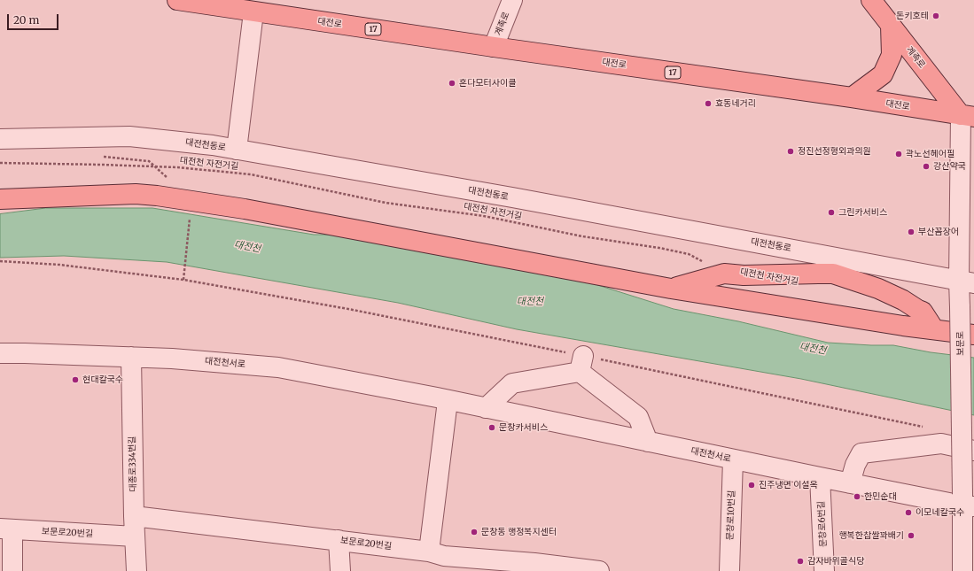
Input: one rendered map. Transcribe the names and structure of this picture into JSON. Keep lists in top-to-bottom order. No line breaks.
{"streets":{"main road":["대전로","계족로","17"],"street":["대전천동로","보문로","대전천서로","대종로334번길","문창로10번길","문창로6번길","보문로20번길"],"path":["대전천 자전거길"]},"crossings":[["대전로","계족로"],["대전로","보문로"],["계족로","보문로"],["대전천동로","보문로"],["보문로","대전천서로"],["대전천서로","대종로334번길"],["대전천서로","문창로10번길"],["대전천서로","문창로6번길"],["대종로334번길","보문로20번길"]],"water":["대전천"],"places":["돈키호테","혼다모터사이클","효동네거리","정진선정형외과의원","곽노선헤어필","강산약국","그린카서비스","부산꼼장어","현대칼국수","문창카서비스","진주냉면 이설옥","한민순대","이모네칼국수","문창동 행정복지센터","행복한찹쌀꽈배기","감자바위골식당"],"scale_bar":"20 m"}
